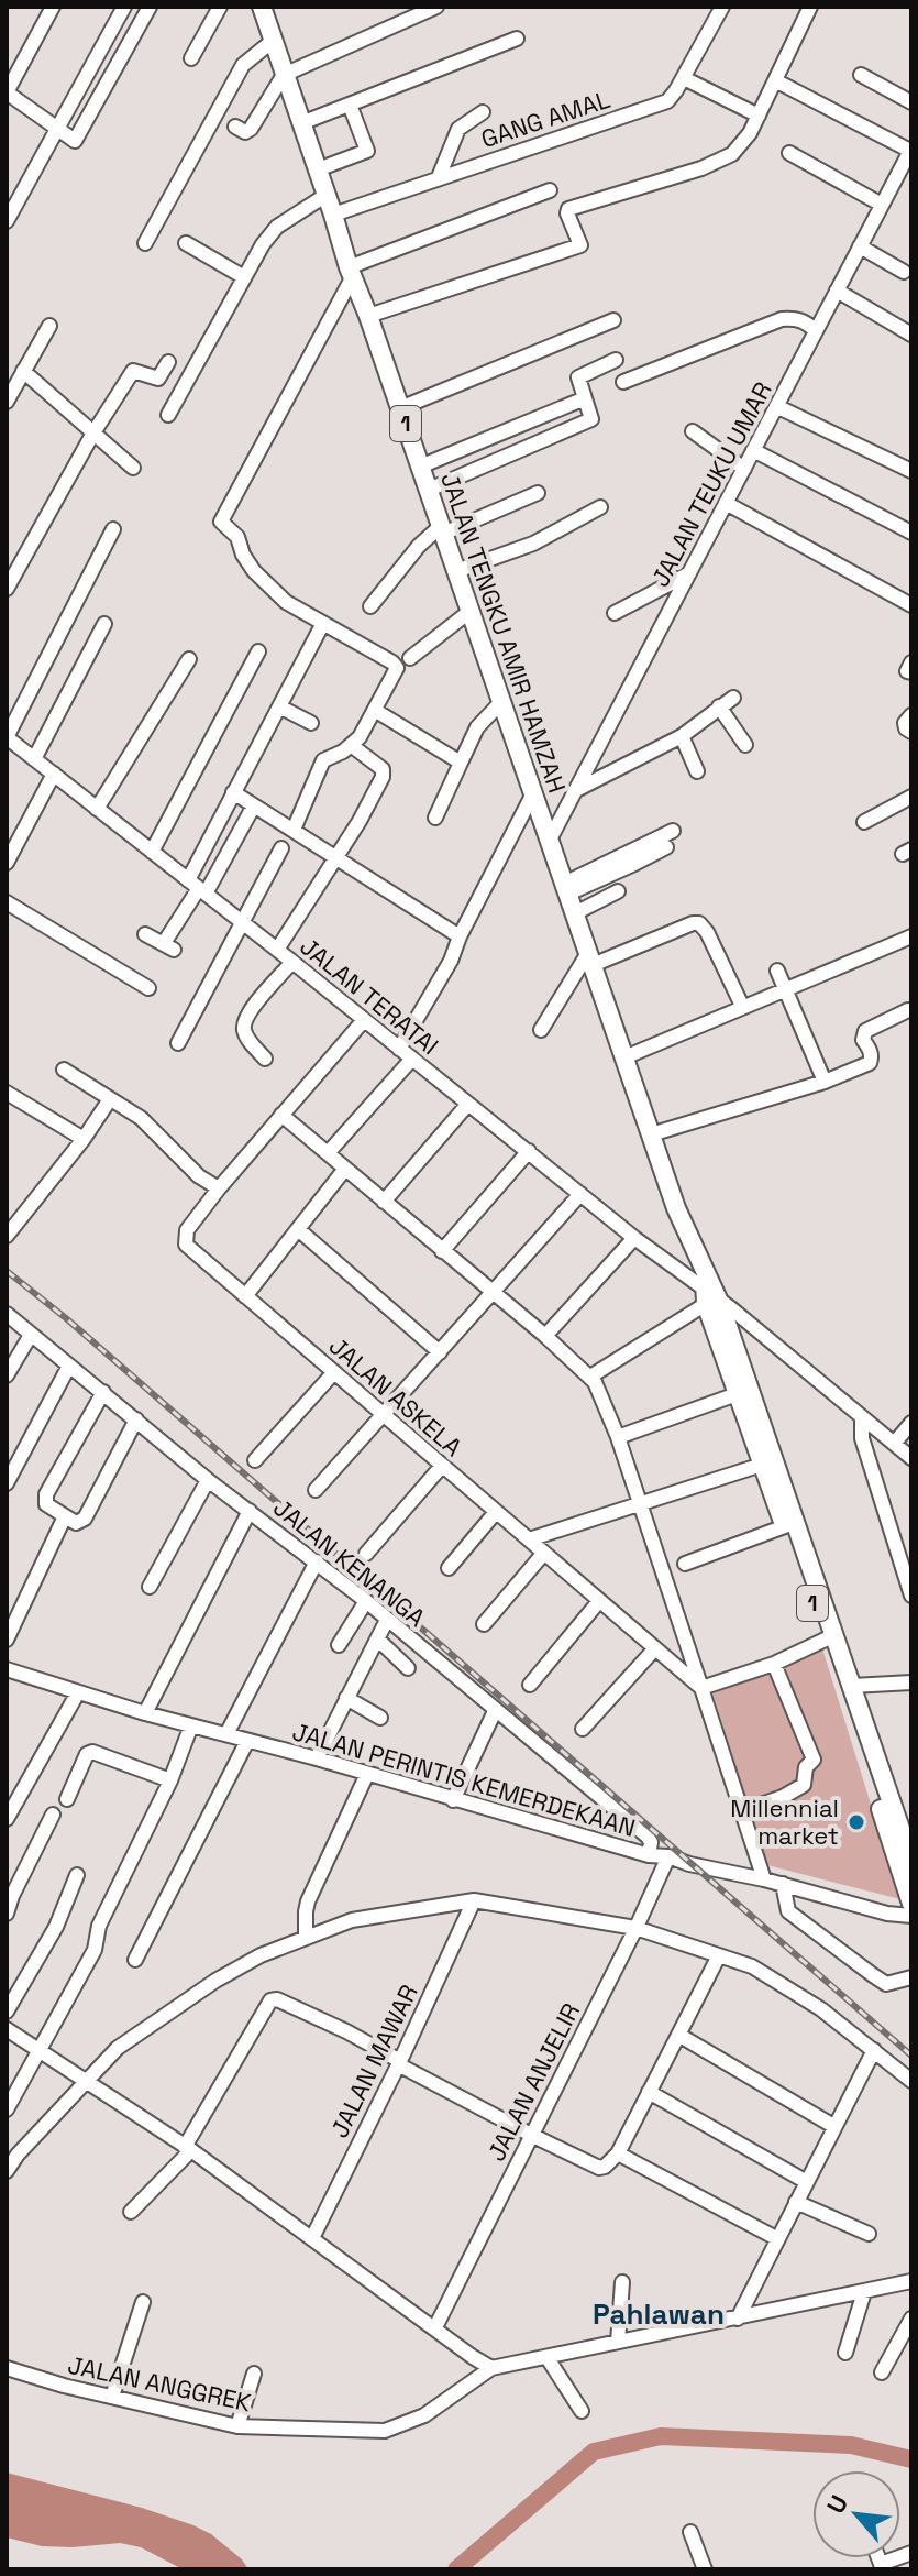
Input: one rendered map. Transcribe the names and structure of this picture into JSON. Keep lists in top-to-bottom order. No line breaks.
{"streets":{"main road":["1","JALAN TENGKU AMIR HAMZAH"],"street":["GANG AMAL","JALAN TEUKU UMAR","JALAN TERATAI","JALAN ASKELA","JALAN KENANGA","JALAN PERINTIS KEMERDEKAAN","JALAN MAWAR","JALAN ANJELIR","JALAN ANGGREK"]},"crossings":[["GANG AMAL","JALAN TENGKU AMIR HAMZAH"],["JALAN TEUKU UMAR","JALAN TENGKU AMIR HAMZAH"],["JALAN TENGKU AMIR HAMZAH","JALAN TERATAI"],["JALAN TERATAI","JALAN ASKELA"],["JALAN KENANGA","JALAN PERINTIS KEMERDEKAAN"],["JALAN PERINTIS KEMERDEKAAN","JALAN ANJELIR"]],"districts":["Pahlawan"],"places":["Millennial market"],"north":"top left"}
